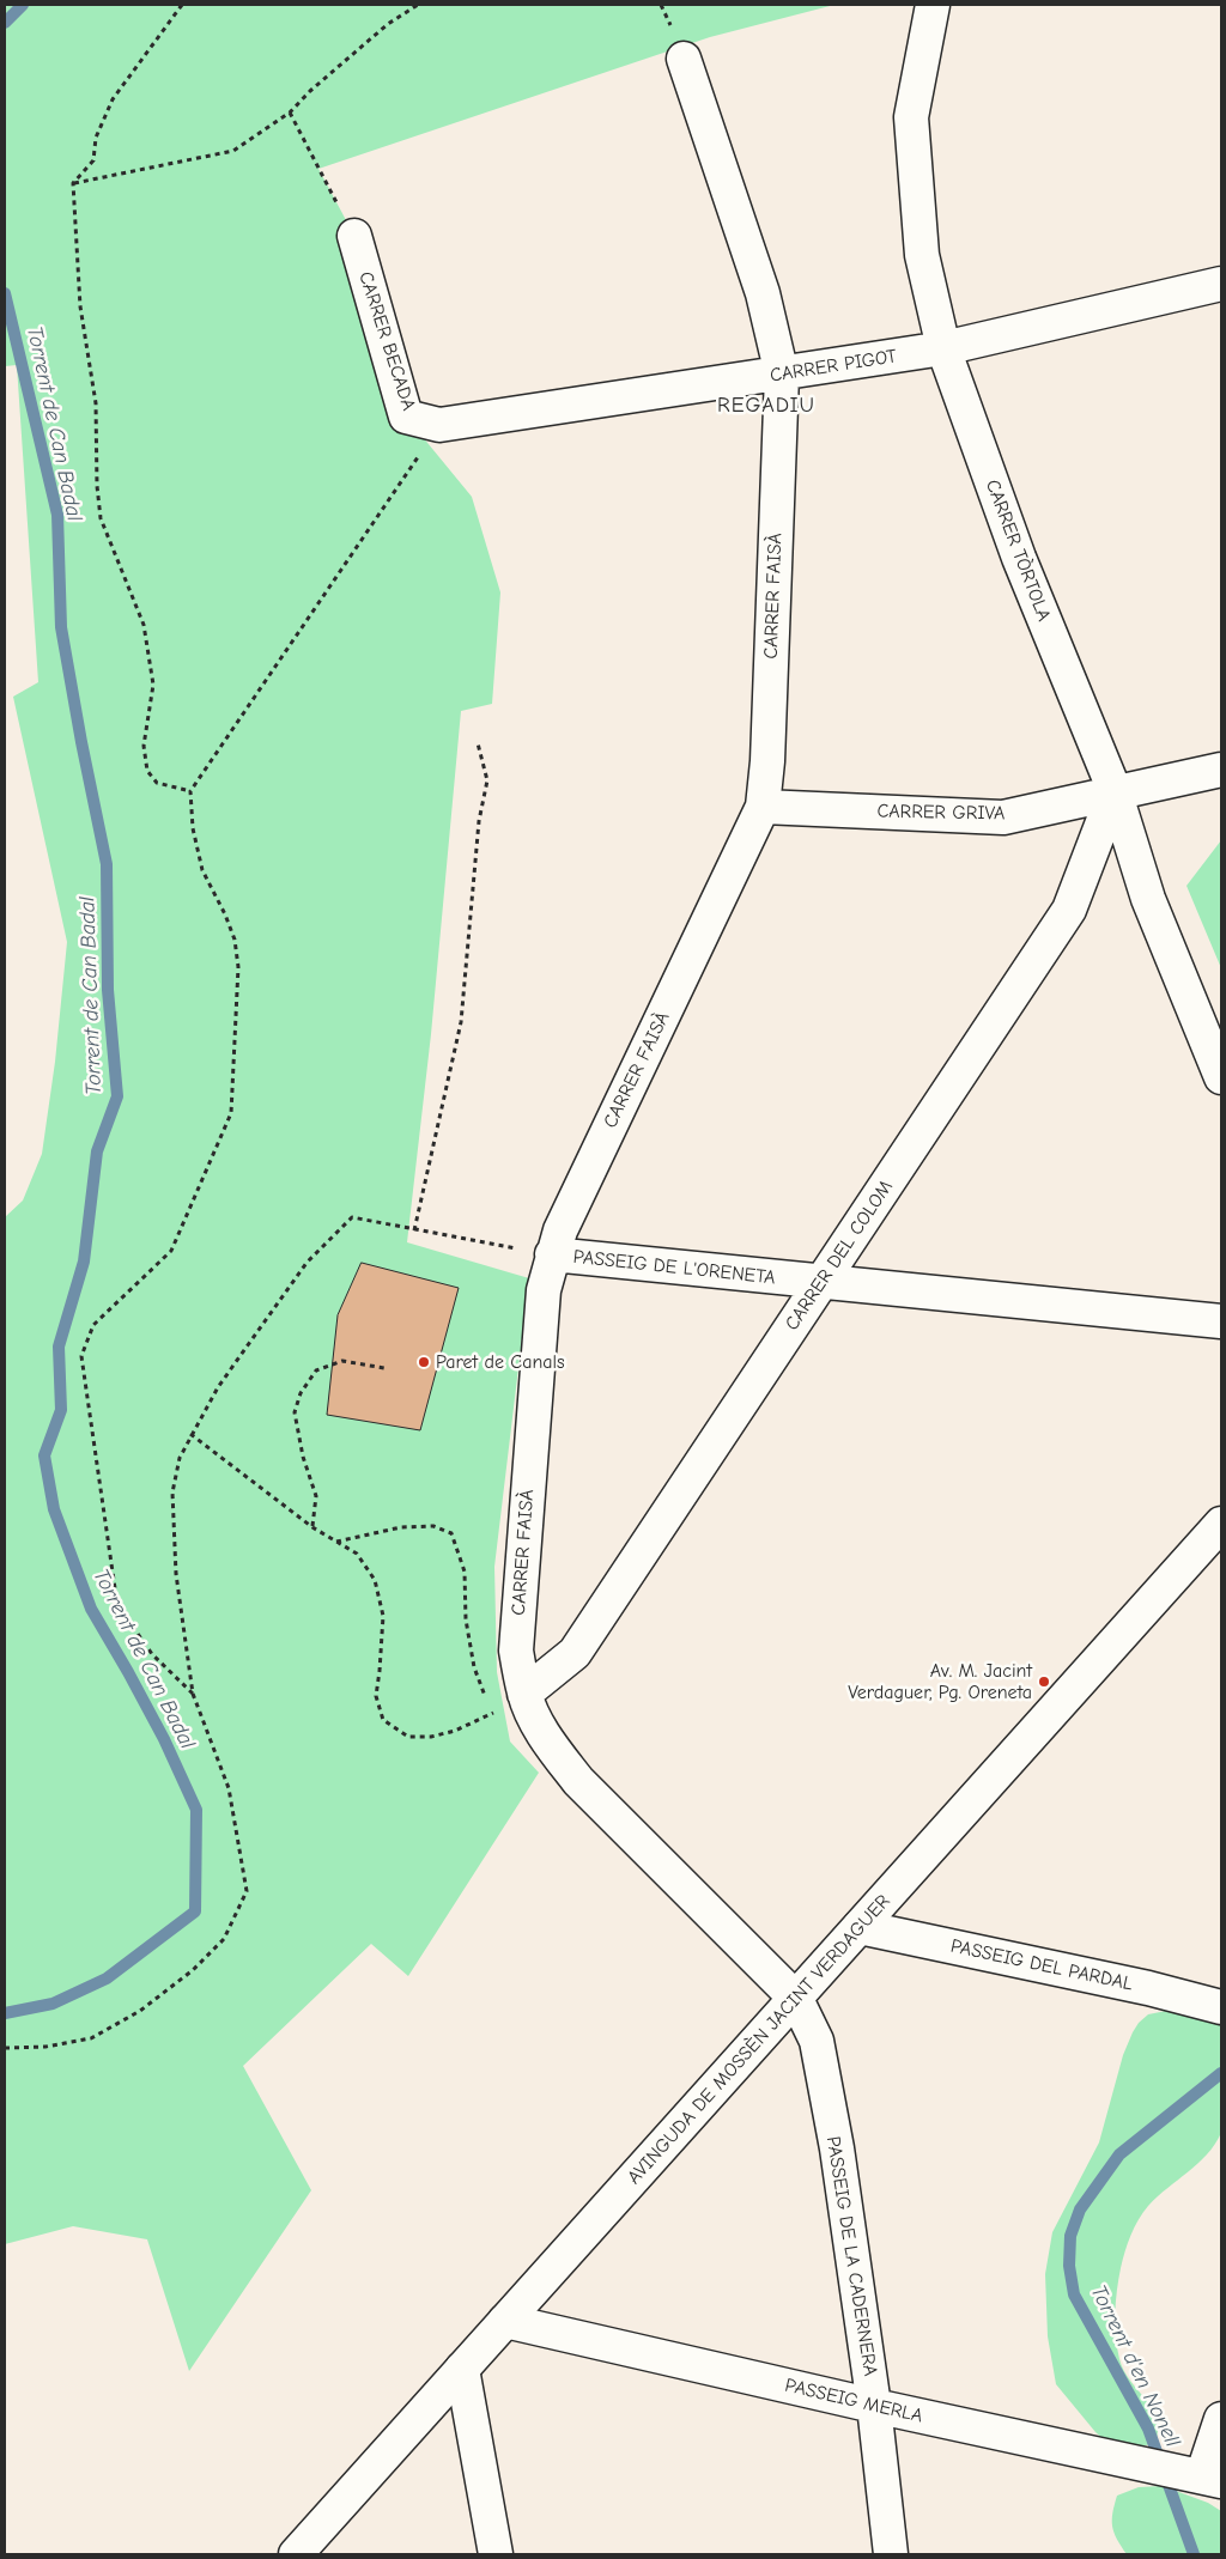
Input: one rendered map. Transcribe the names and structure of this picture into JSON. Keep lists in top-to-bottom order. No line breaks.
{"streets":{"street":["CARRER BECADA","CARRER PIGOT","CARRER TÒRTOLA","CARRER FAISÀ","CARRER GRIVA","CARRER DEL COLOM","PASSEIG DE L'ORENETA","PASSEIG DEL PARDAL","AVINGUDA DE MOSSÈN JACINT VERDAGUER","PASSEIG DE LA CADERNERA","PASSEIG MERLA"]},"crossings":[["CARRER BECADA","CARRER PIGOT"],["CARRER PIGOT","CARRER TÒRTOLA"],["CARRER PIGOT","CARRER FAISÀ"],["CARRER TÒRTOLA","CARRER GRIVA"],["CARRER TÒRTOLA","CARRER DEL COLOM"],["CARRER FAISÀ","CARRER GRIVA"],["CARRER FAISÀ","CARRER DEL COLOM"],["CARRER FAISÀ","PASSEIG DE L'ORENETA"],["CARRER FAISÀ","AVINGUDA DE MOSSÈN JACINT VERDAGUER"],["CARRER FAISÀ","PASSEIG DE LA CADERNERA"],["CARRER GRIVA","CARRER DEL COLOM"],["CARRER DEL COLOM","PASSEIG DE L'ORENETA"],["PASSEIG DEL PARDAL","AVINGUDA DE MOSSÈN JACINT VERDAGUER"],["AVINGUDA DE MOSSÈN JACINT VERDAGUER","PASSEIG DE LA CADERNERA"],["AVINGUDA DE MOSSÈN JACINT VERDAGUER","PASSEIG MERLA"],["PASSEIG DE LA CADERNERA","PASSEIG MERLA"]],"districts":["REGADIU"],"water":["Torrent de Can Badal","Torrent d'en Nonell"],"places":["Paret de Canals","Av. M. Jacint Verdaguer, Pg. Oreneta"]}
